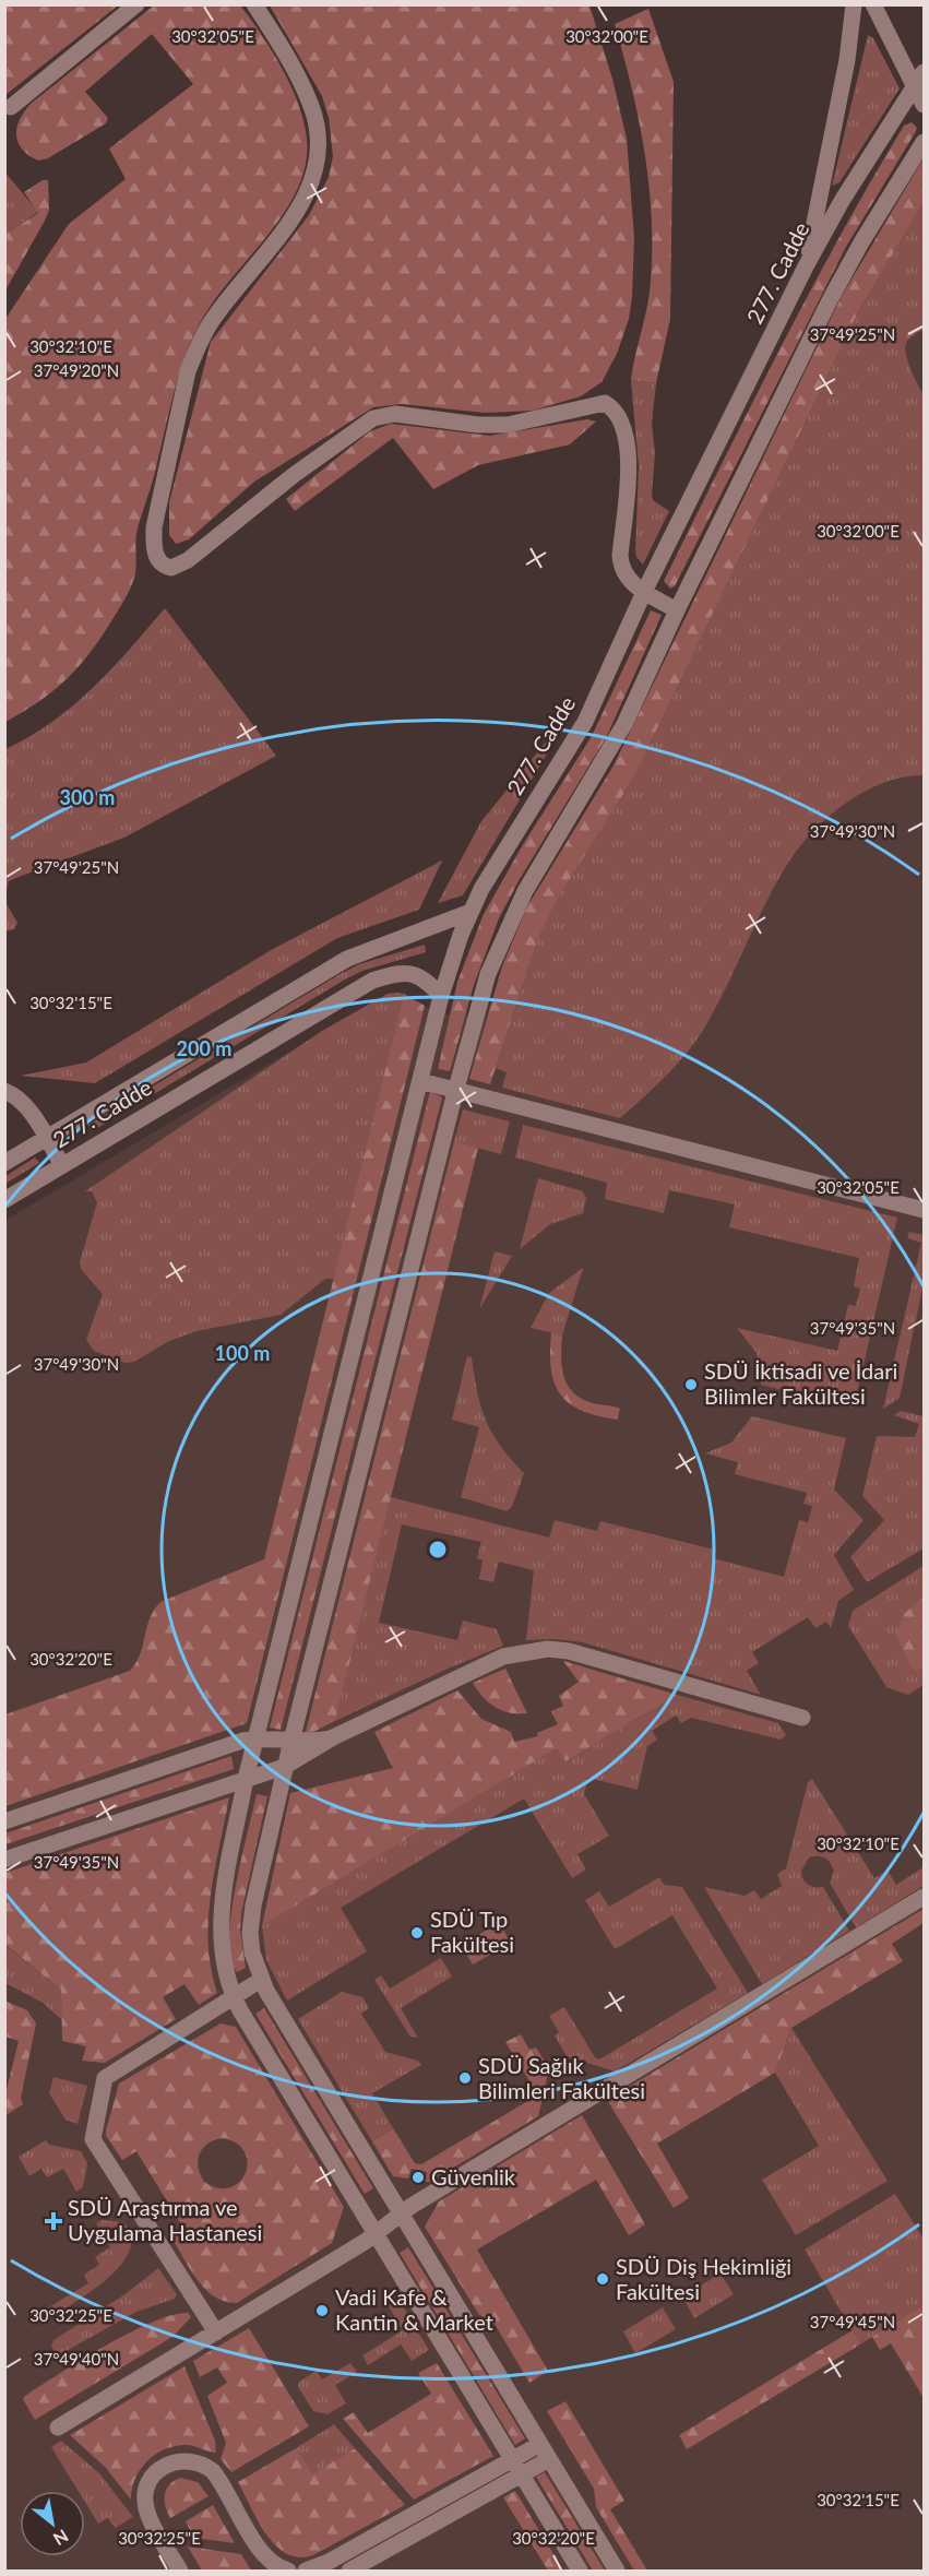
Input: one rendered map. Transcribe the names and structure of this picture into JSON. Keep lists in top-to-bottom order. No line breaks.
{"streets":{"street":["277. Cadde"]},"places":{"other":["SDÜ İktisadi ve İdari Bilimler Fakültesi","SDÜ Tıp Fakültesi","SDÜ Sağlık Bilimleri Fakültesi","Güvenlik","SDÜ Diş Hekimliği Fakültesi","Vadi Kafe & Kantin & Market"],"health":["SDÜ Araştırma ve Uygulama Hastanesi"]},"north":"bottom right","coordinates":["30°32'05\"E","30°32'00\"E","37°49'25\"N","30°32'10\"E","37°49'20\"N","37°49'30\"N","30°32'15\"E","37°49'35\"N","30°32'20\"E","30°32'25\"E","37°49'45\"N","37°49'40\"N"],"rings":["300 m","200 m","100 m"]}
